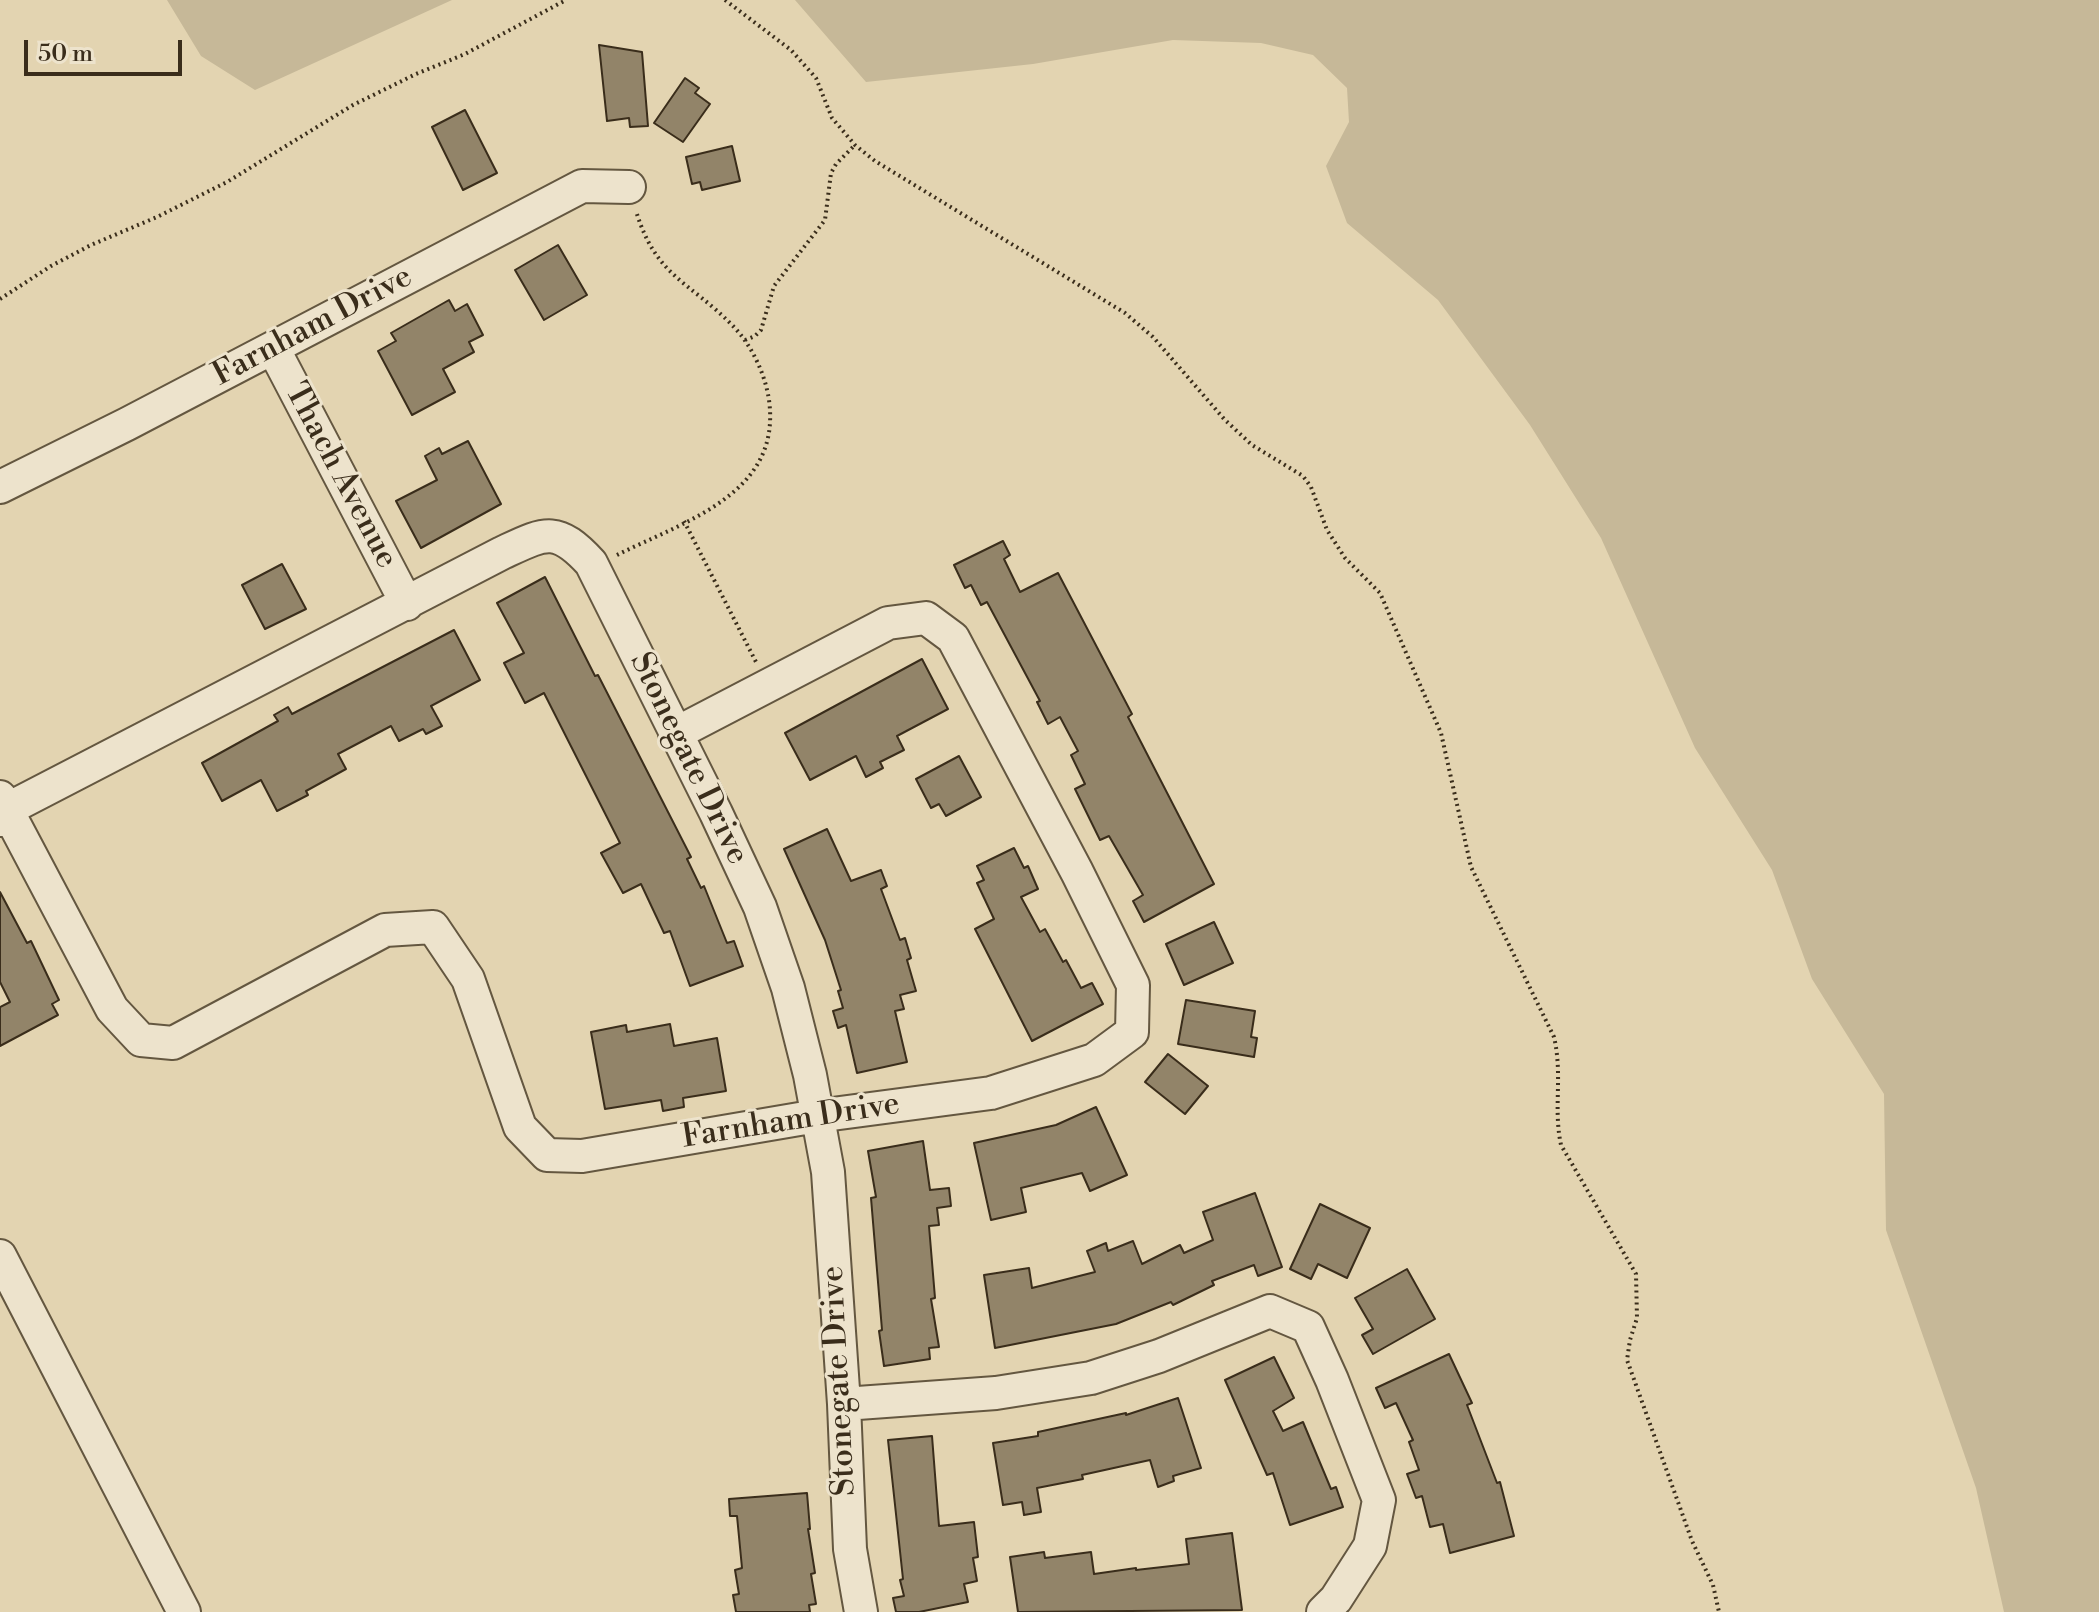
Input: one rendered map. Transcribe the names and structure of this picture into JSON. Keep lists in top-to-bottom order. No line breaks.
{"streets":{"street":["Farnham Drive","Thach Avenue","Stonegate Drive"]},"crossings":[["Farnham Drive","Thach Avenue"],["Farnham Drive","Stonegate Drive"],["Thach Avenue","Stonegate Drive"]],"scale_bar":"50 m"}
